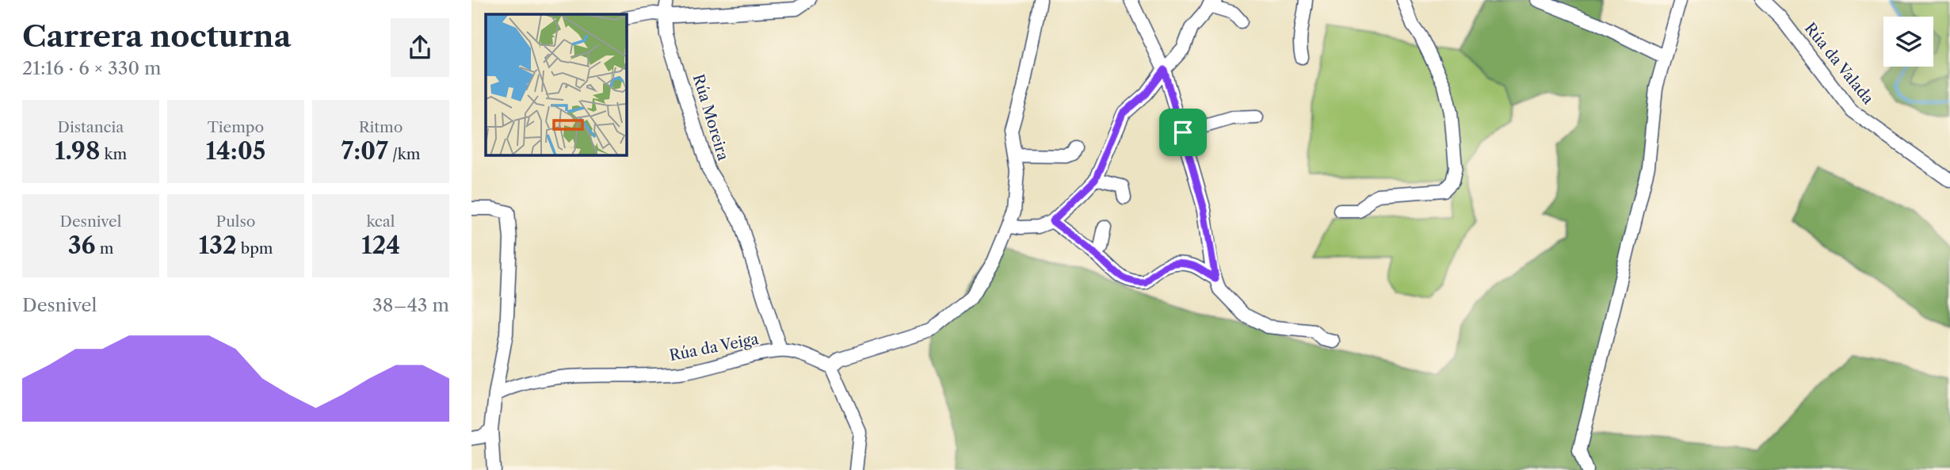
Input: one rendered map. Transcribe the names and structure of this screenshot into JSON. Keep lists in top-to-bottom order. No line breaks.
{"streets":{"street":["Rúa da Valada","Rúa Moreira","Rúa da Veiga"]},"crossings":[["Rúa Moreira","Rúa da Veiga"]],"page":{"heading":["Carrera nocturna","21:16 · 6 × 330 m"],"stats":[["Distancia","1.98 km"],["Tiempo","14:05"],["Ritmo","7:07 /km"],["Desnivel","36 m"],["Pulso","132 bpm"],["kcal","124"]],"chart":["Desnivel","38–43 m"]}}
